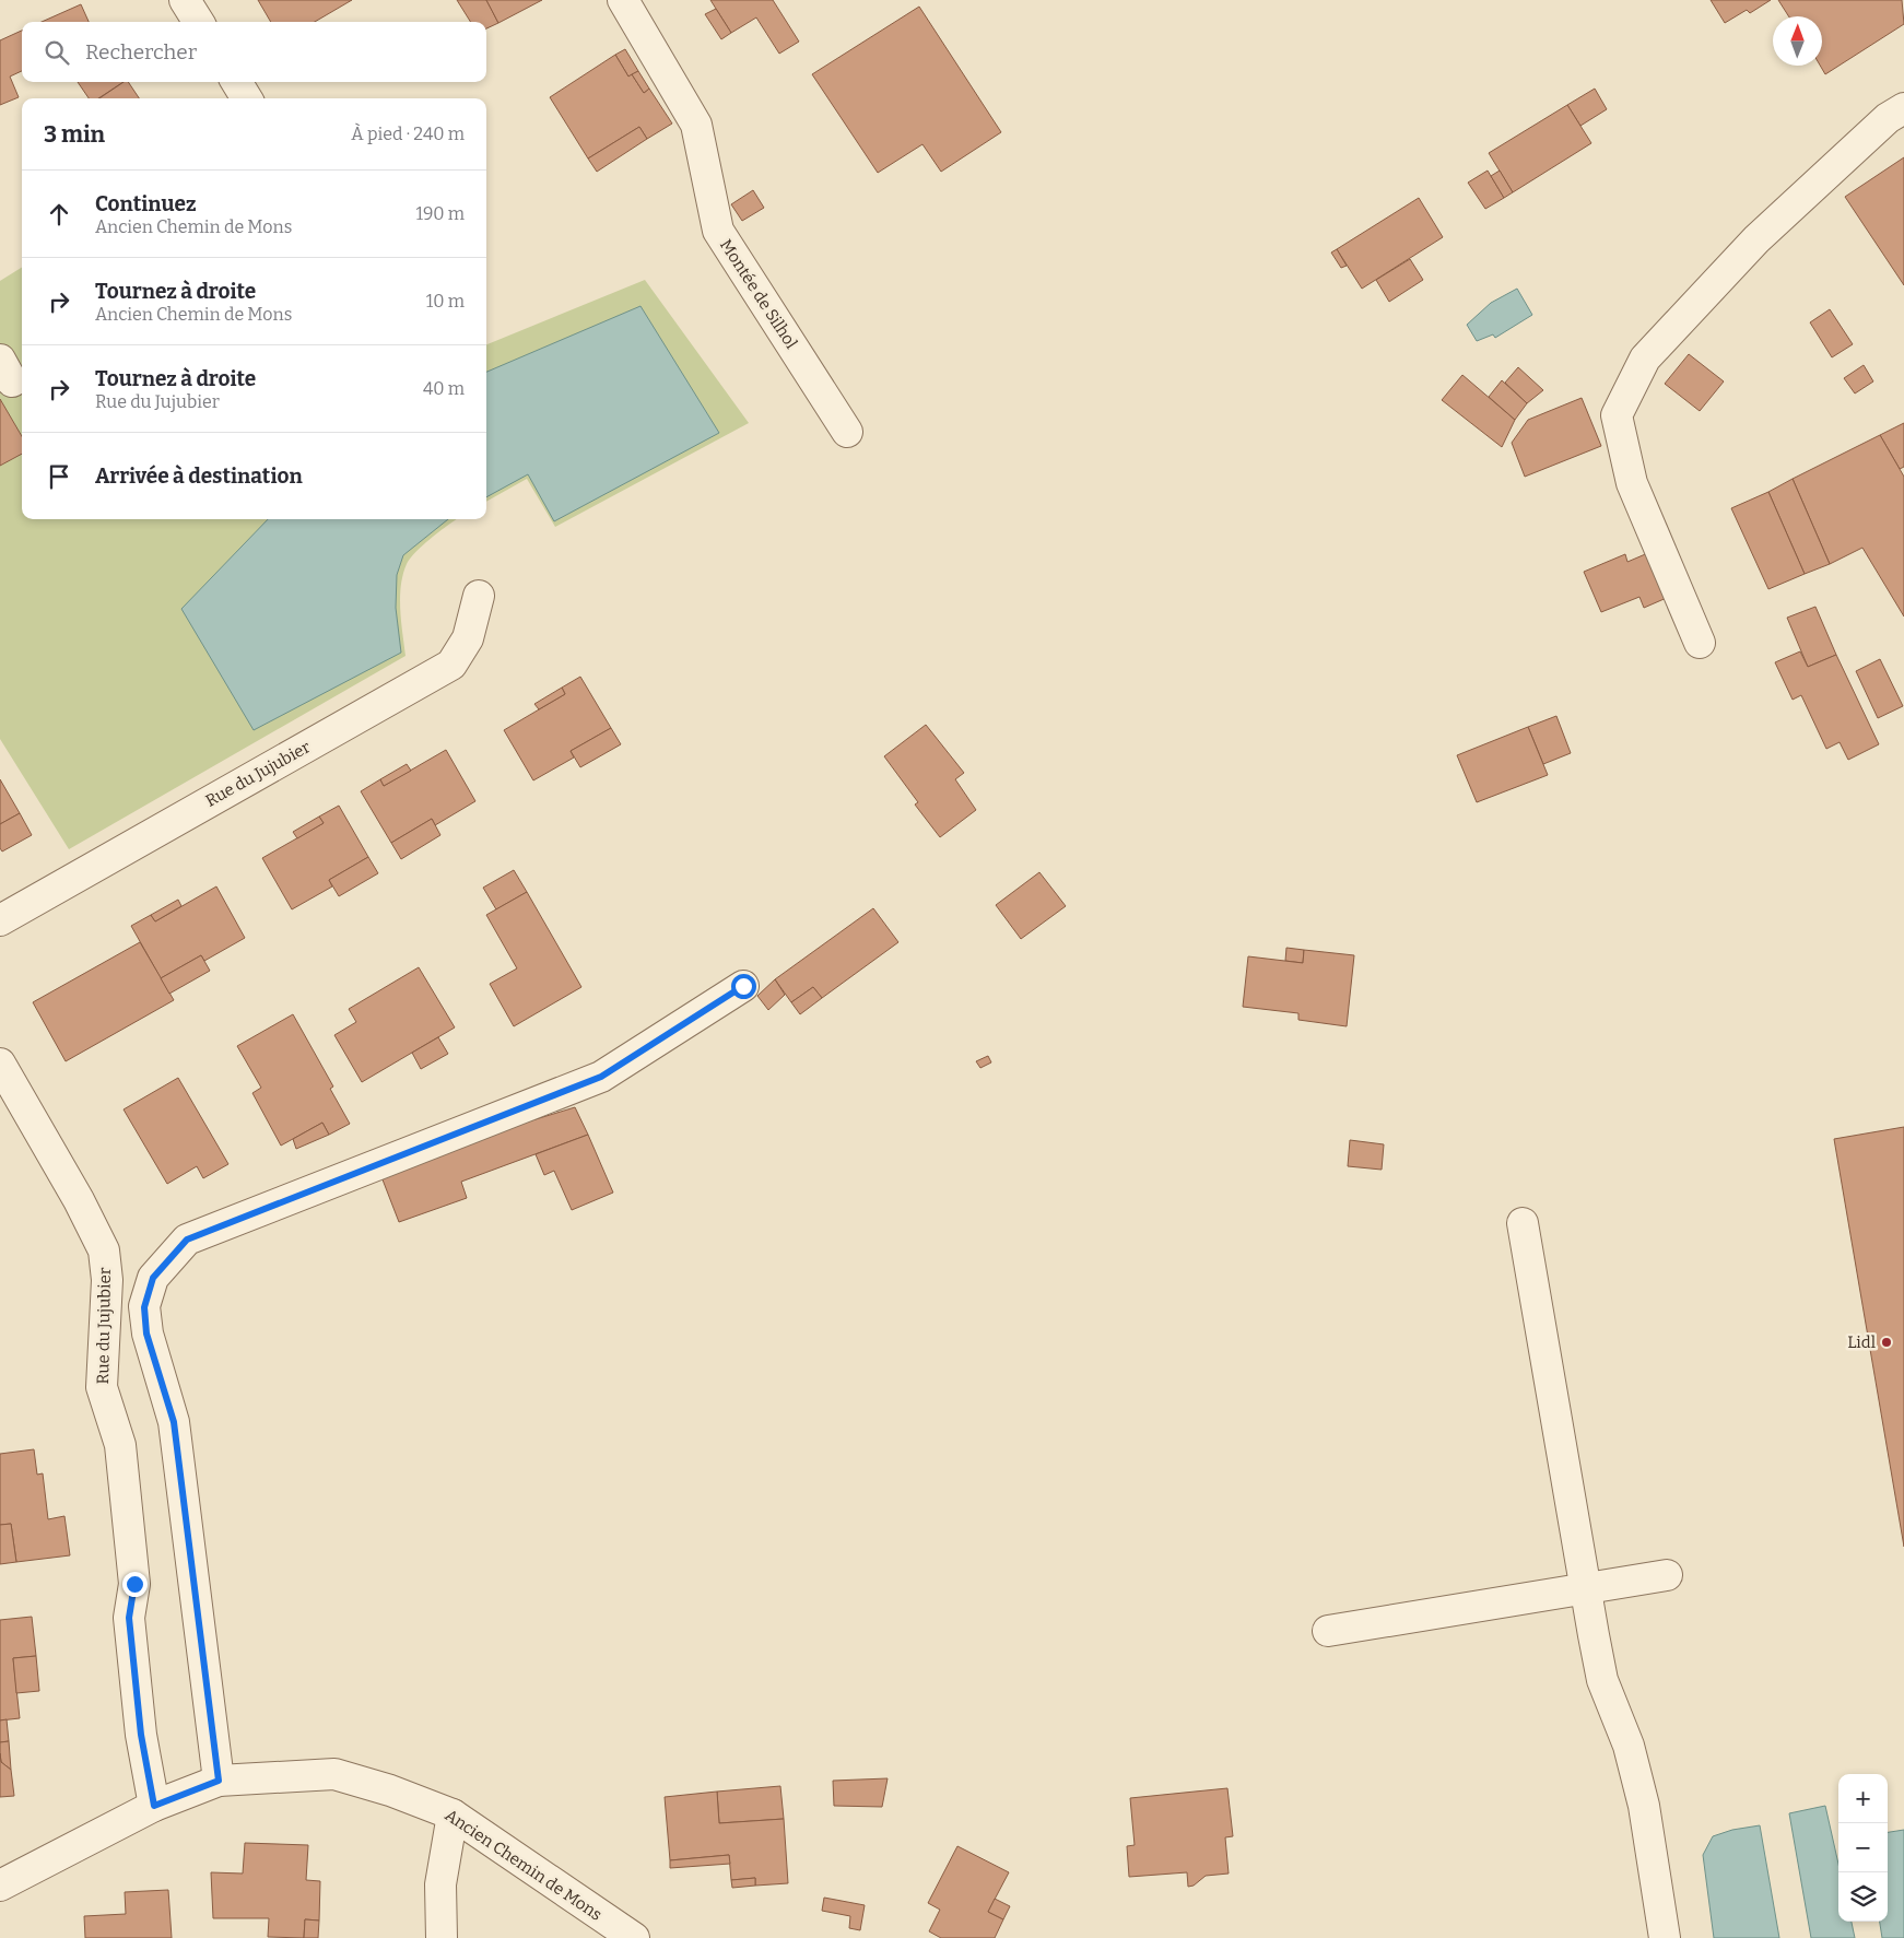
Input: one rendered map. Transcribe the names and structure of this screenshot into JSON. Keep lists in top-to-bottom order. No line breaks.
{"streets":{"street":["Montée de Silhol","Rue du Jujubier","Ancien Chemin de Mons"]},"crossings":[["Rue du Jujubier","Ancien Chemin de Mons"]],"places":["Lidl"],"north":"top","page":{"search":"Rechercher","heading":["3 min","À pied · 240 m"],"list":[["Continuez","Ancien Chemin de Mons","190 m"],["Tournez à droite","Ancien Chemin de Mons","10 m"],["Tournez à droite","Rue du Jujubier","40 m"],"Arrivée à destination"],"map_buttons":["+","−"]}}
